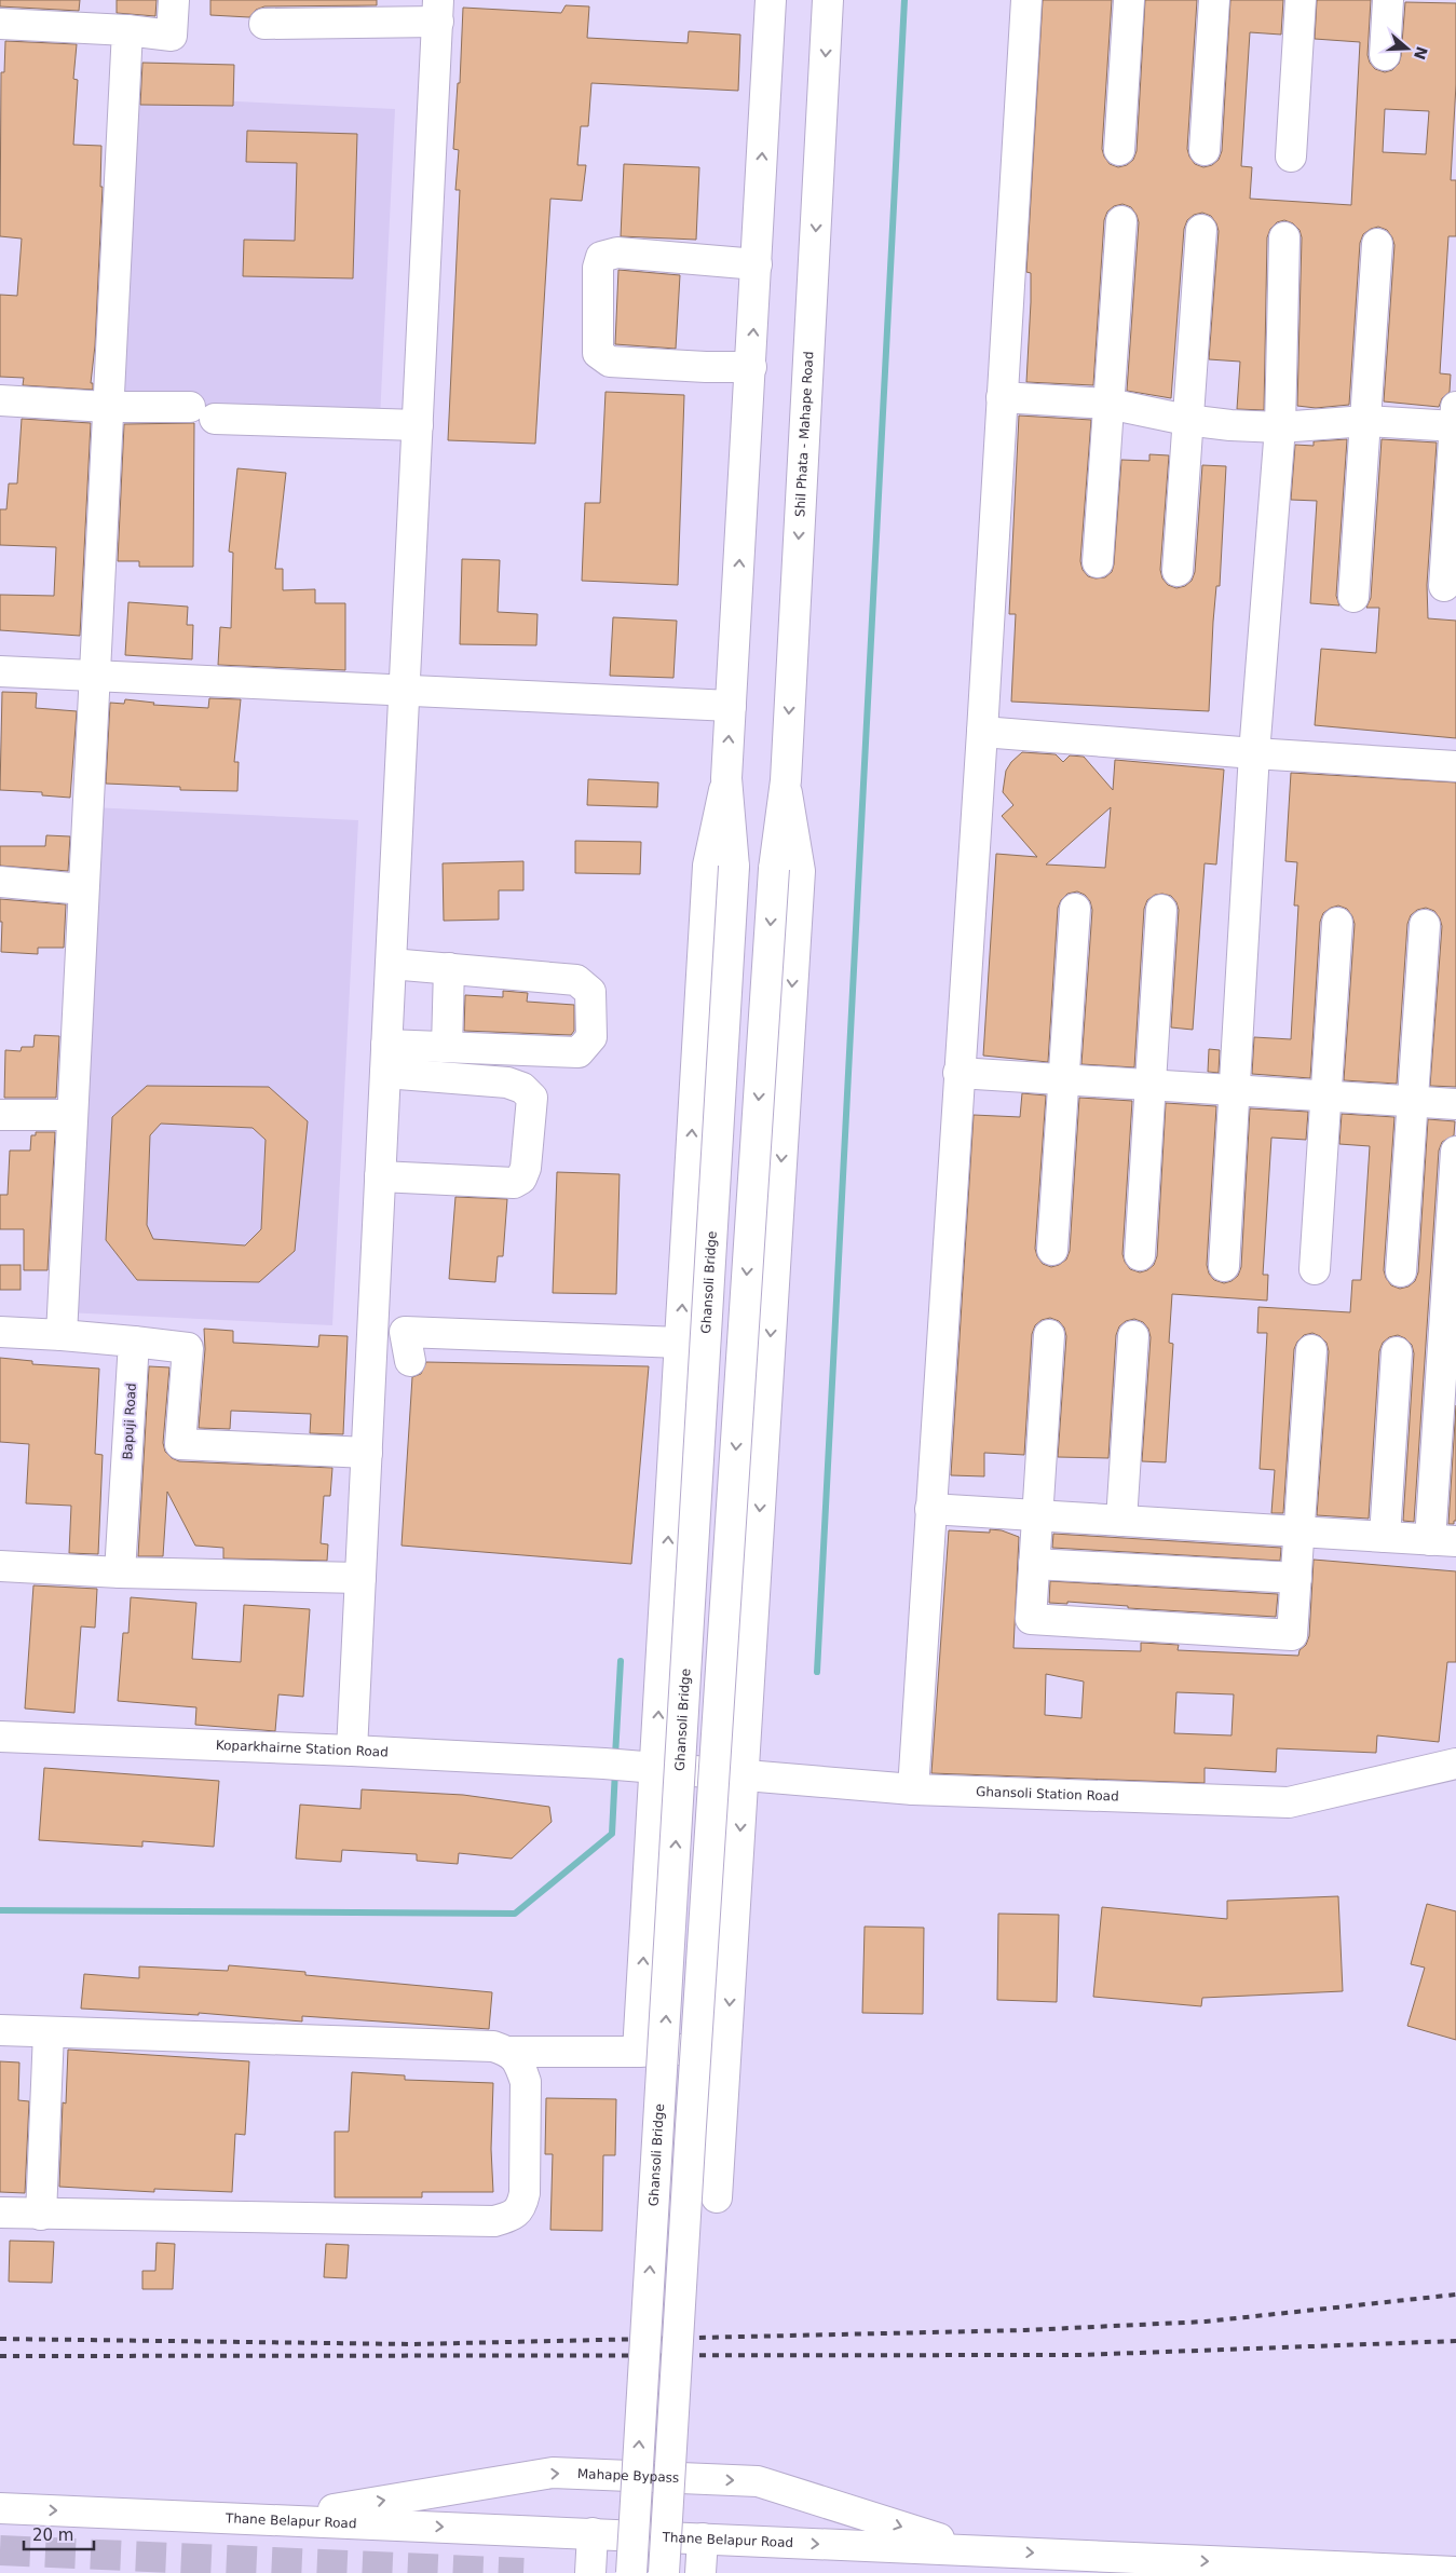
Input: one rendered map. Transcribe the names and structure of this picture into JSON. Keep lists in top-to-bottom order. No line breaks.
{"streets":{"street":["Shil Phata - Mahape Road","Ghansoli Bridge","Bapuji Road","Koparkhairne Station Road","Ghansoli Station Road","Mahape Bypass","Thane Belapur Road"]},"crossings":[["Koparkhairne Station Road","Ghansoli Station Road"],["Mahape Bypass","Thane Belapur Road"]],"one_way":["Mahape Bypass","Thane Belapur Road"],"scale_bar":"20 m","north":"right"}
